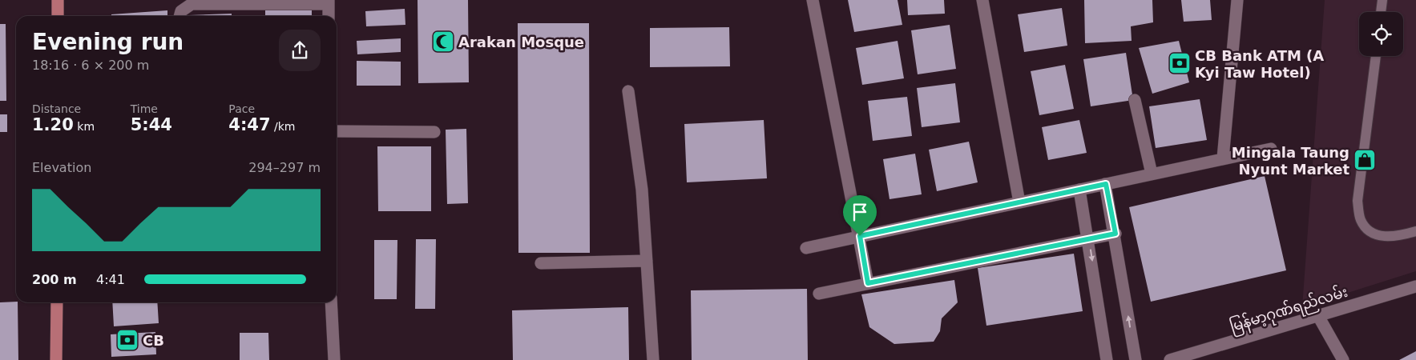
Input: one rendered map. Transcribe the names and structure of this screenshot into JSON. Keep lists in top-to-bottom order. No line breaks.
{"streets":{"street":["မြန်မာ့ဂုဏ်ရည်လမ်း"]},"places":{"mosque":["Arakan Mosque"],"bank":["CB Bank ATM (A Kyi Taw Hotel)","CB"],"shop":["Mingala Taung Nyunt Market"]},"page":{"heading":["Evening run","18:16 · 6 × 200 m"],"stats":[["Distance","1.20 km"],["Time","5:44"],["Pace","4:47 /km"]],"chart":["Elevation","294–297 m"],"list":[{"name":"200 m","note":"4:41"}]}}
